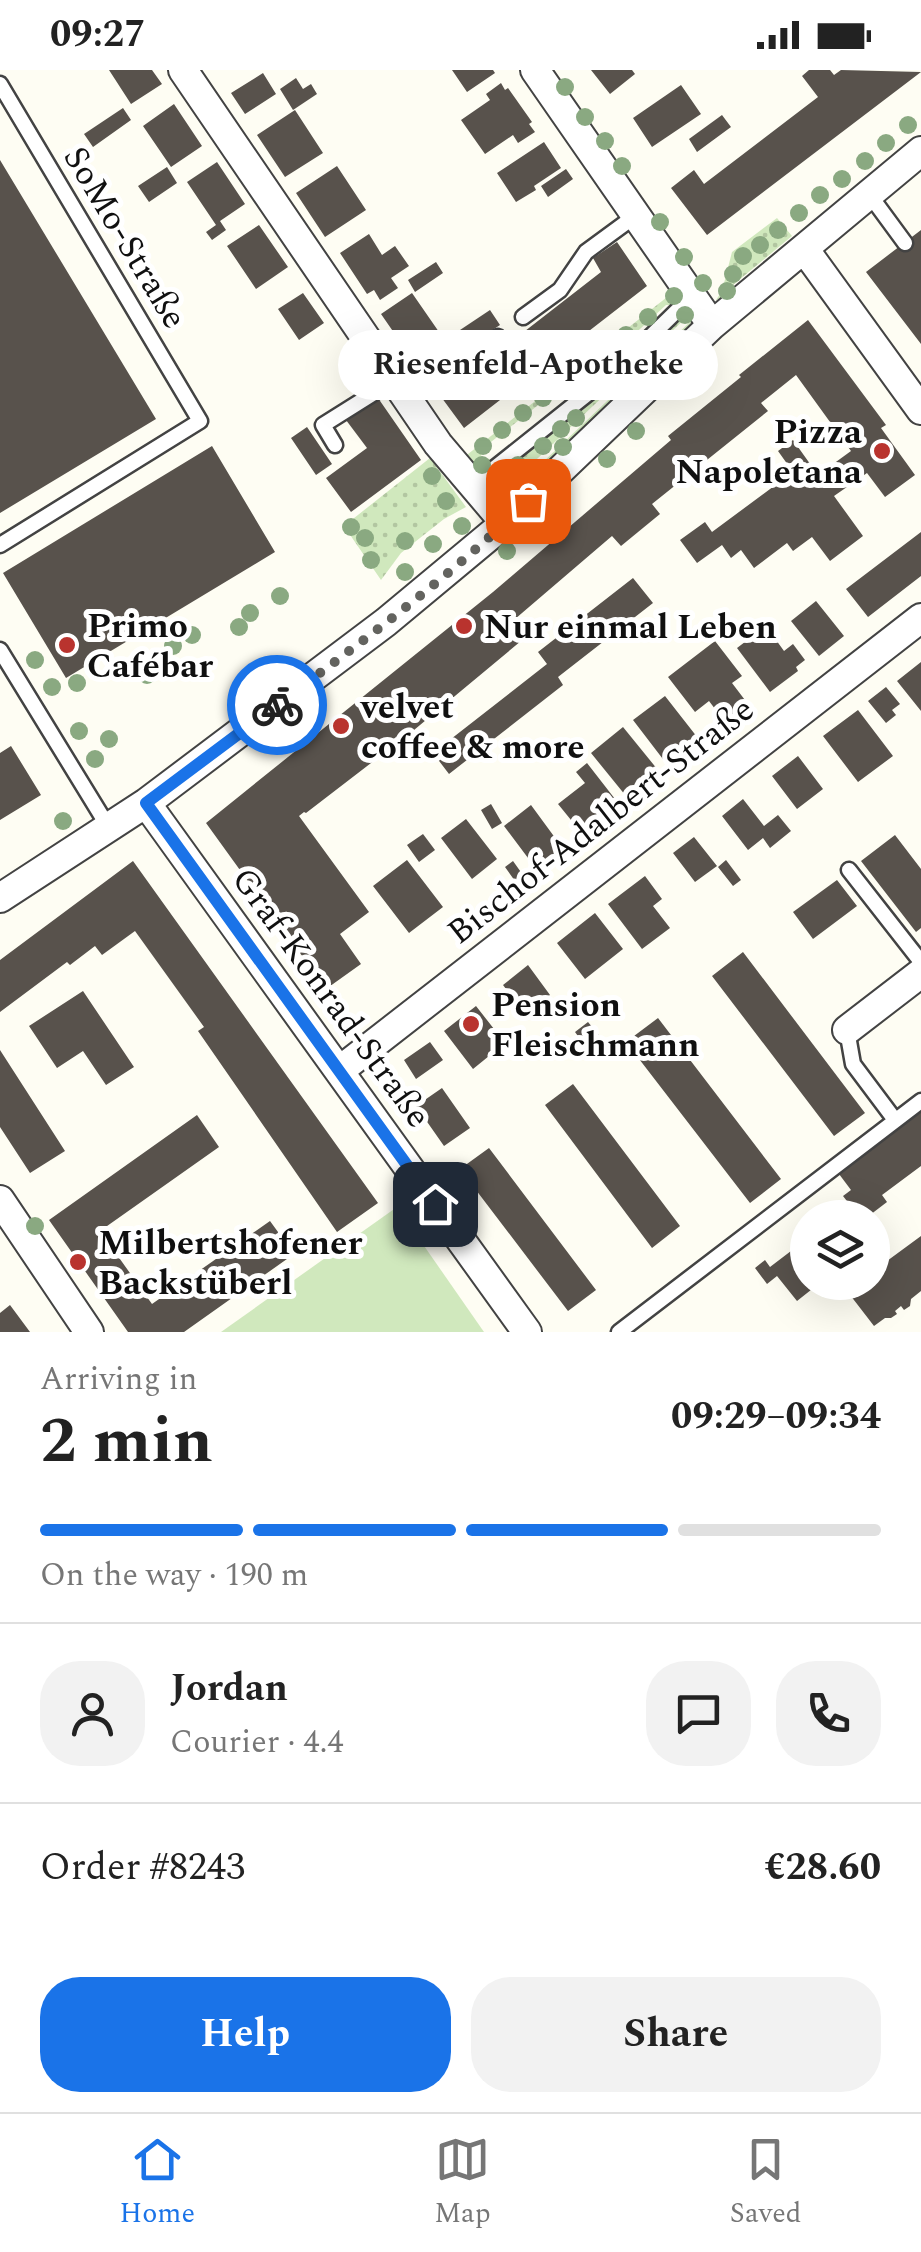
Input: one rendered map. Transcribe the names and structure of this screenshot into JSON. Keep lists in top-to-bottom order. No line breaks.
{"streets":{"street":["Bischof-Adalbert-Straße","Graf-Konrad-Straße"],"lane":["SoMo-Straße"]},"crossings":[["Bischof-Adalbert-Straße","Graf-Konrad-Straße"]],"places":["Pizza Napoletana","Riesenfeld-Apotheke","Nur einmal Leben","Primo Cafébar","velvet coffee & more","Pension Fleischmann","Milbertshofener Backstüberl"],"page":{"status":"09:27","bubble":"Riesenfeld-Apotheke","heading":["2 min","Arriving in","09:29–09:34"],"panel":["Jordan","Courier · 4.4","Order #8243","€28.60"],"bar":"On the way · 190 m","buttons":["Help","Share"],"tabs":["Home","Map","Saved"]}}
